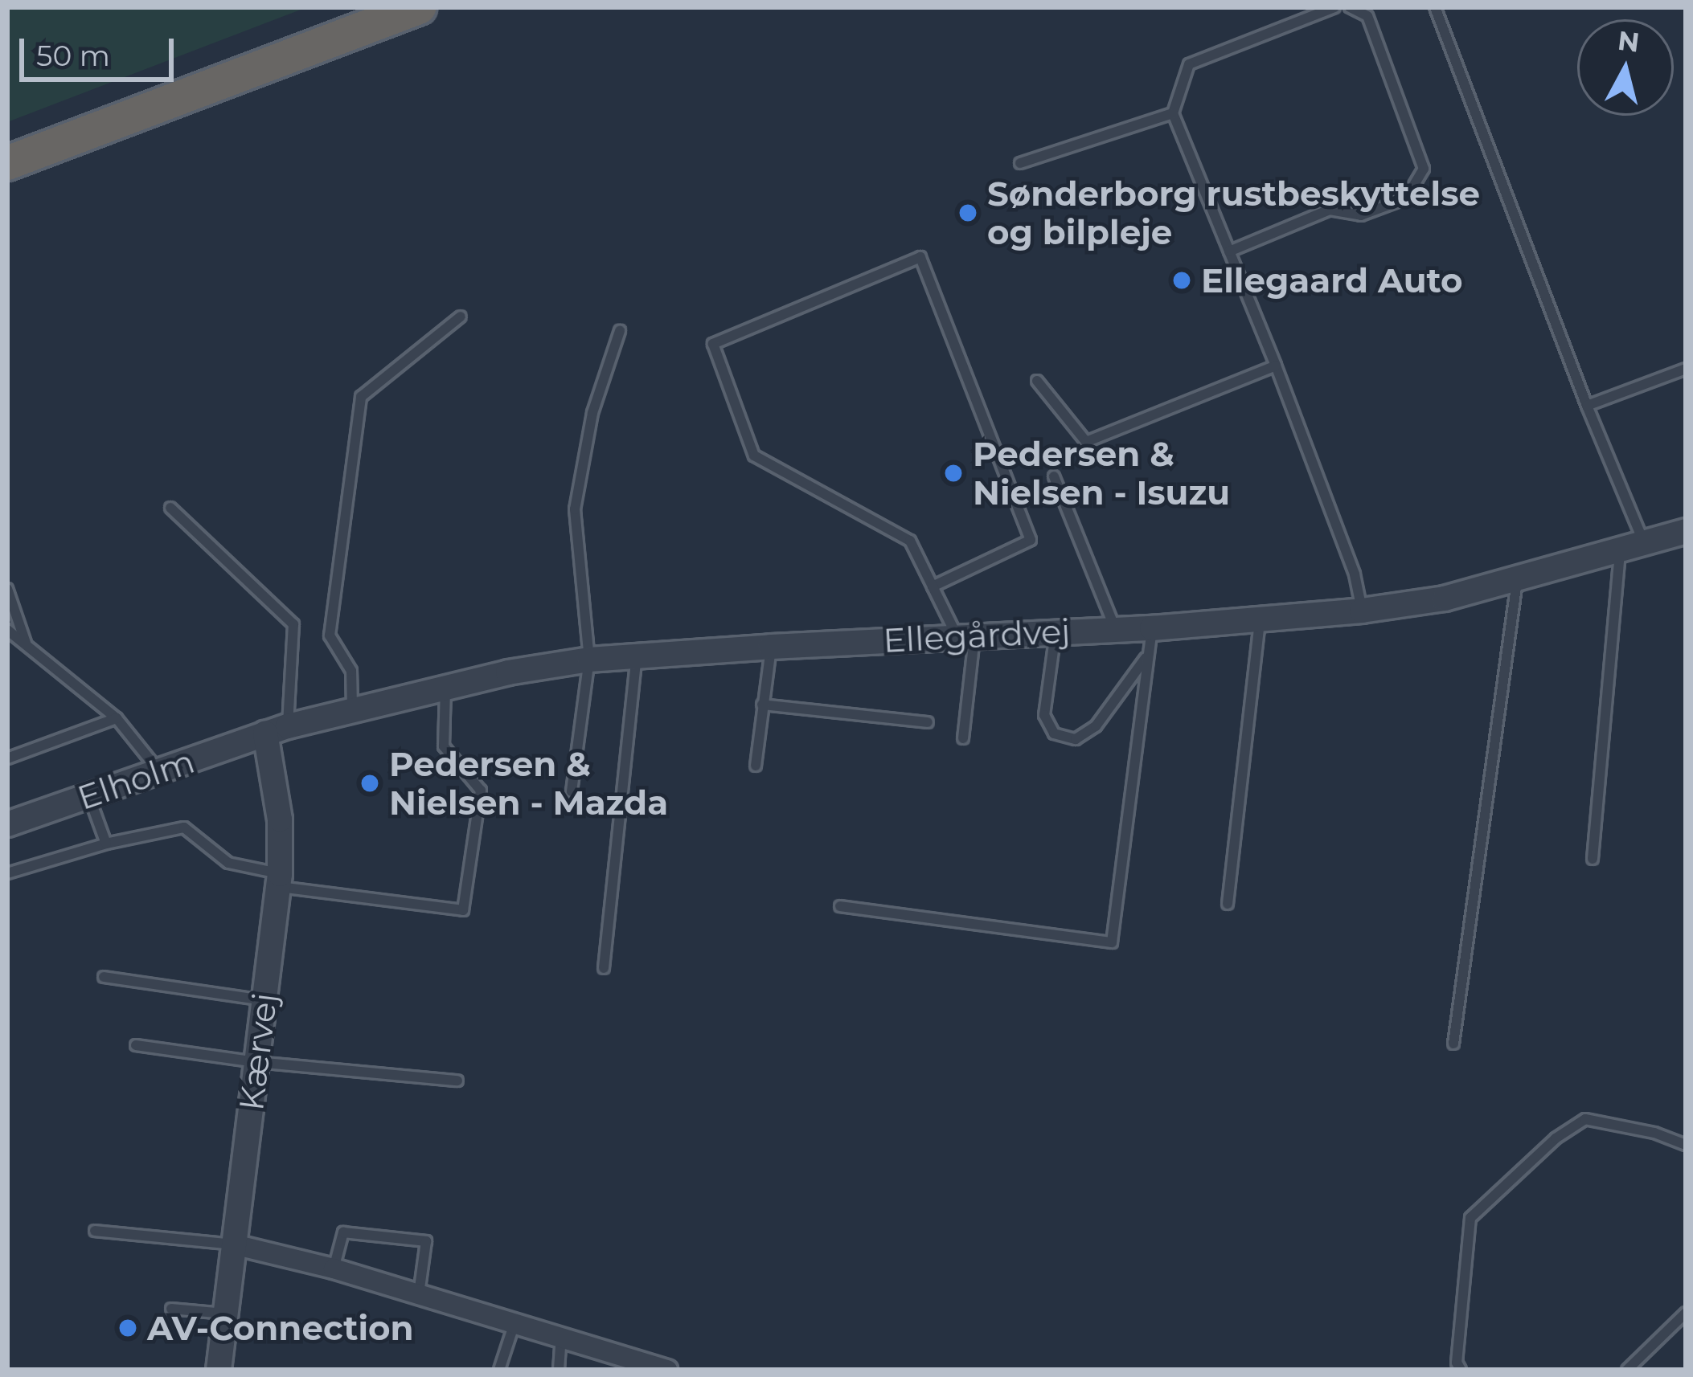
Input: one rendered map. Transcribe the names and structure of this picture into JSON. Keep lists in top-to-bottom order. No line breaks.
{"streets":{"street":["Ellegårdvej","Elholm","Kærvej"]},"crossings":[["Ellegårdvej","Elholm"],["Ellegårdvej","Kærvej"],["Elholm","Kærvej"]],"places":["Sønderborg rustbeskyttelse og bilpleje","Ellegaard Auto","Pedersen & Nielsen - Isuzu","Pedersen & Nielsen - Mazda","AV-Connection"],"scale_bar":"50 m","north":"top"}
